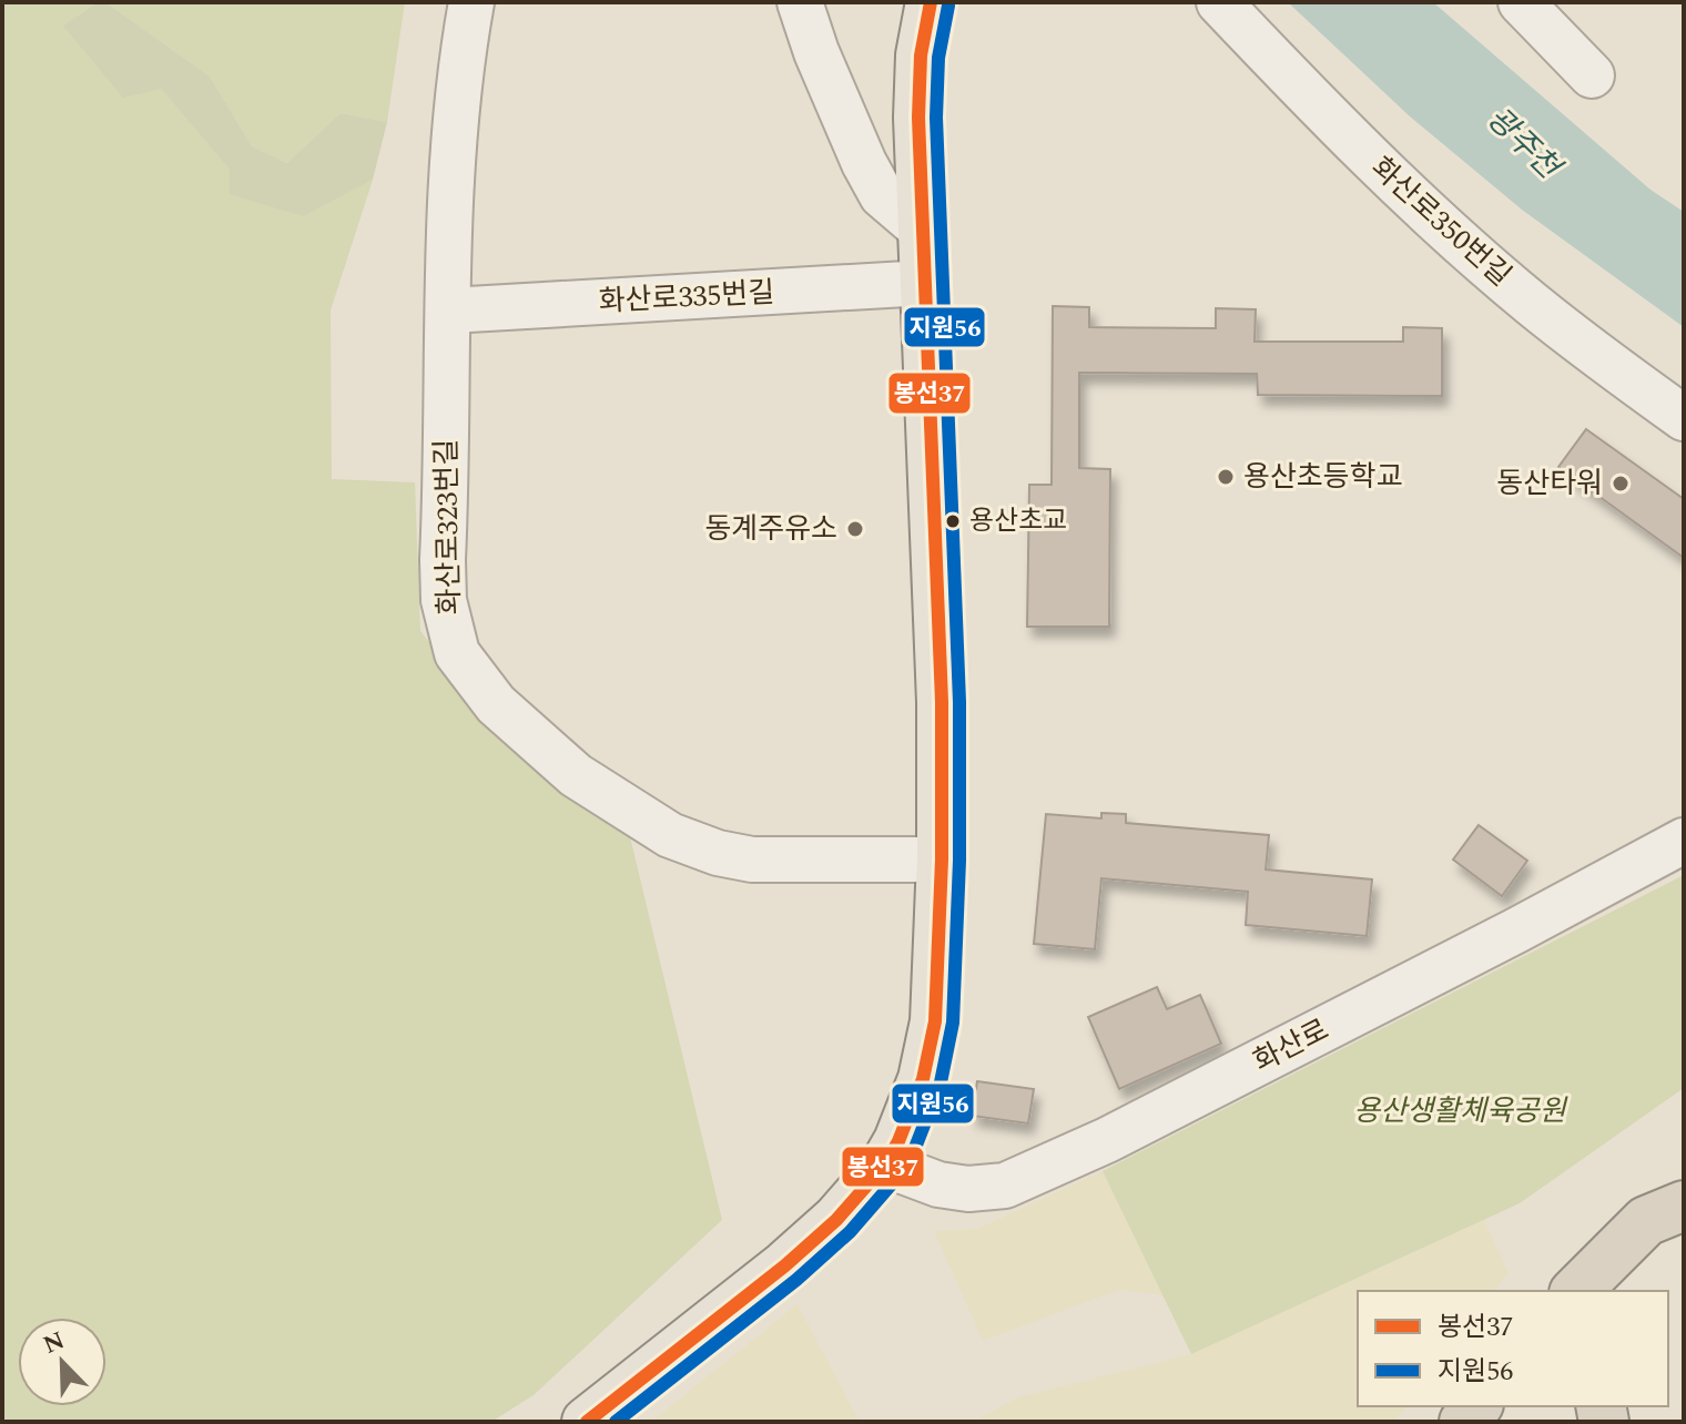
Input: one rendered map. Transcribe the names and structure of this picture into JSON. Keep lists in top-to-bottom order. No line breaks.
{"streets":{"street":["화산로350번길","화산로335번길","화산로323번길","화산로"]},"crossings":[["화산로335번길","화산로323번길"]],"water":["광주천"],"parks":["용산생활체육공원"],"places":["용산초등학교","동산타워","용산초교","동계주유소"],"lines":["transit line 봉선37","transit line 지원56"],"legend":["봉선37","지원56"],"north":"top left"}
